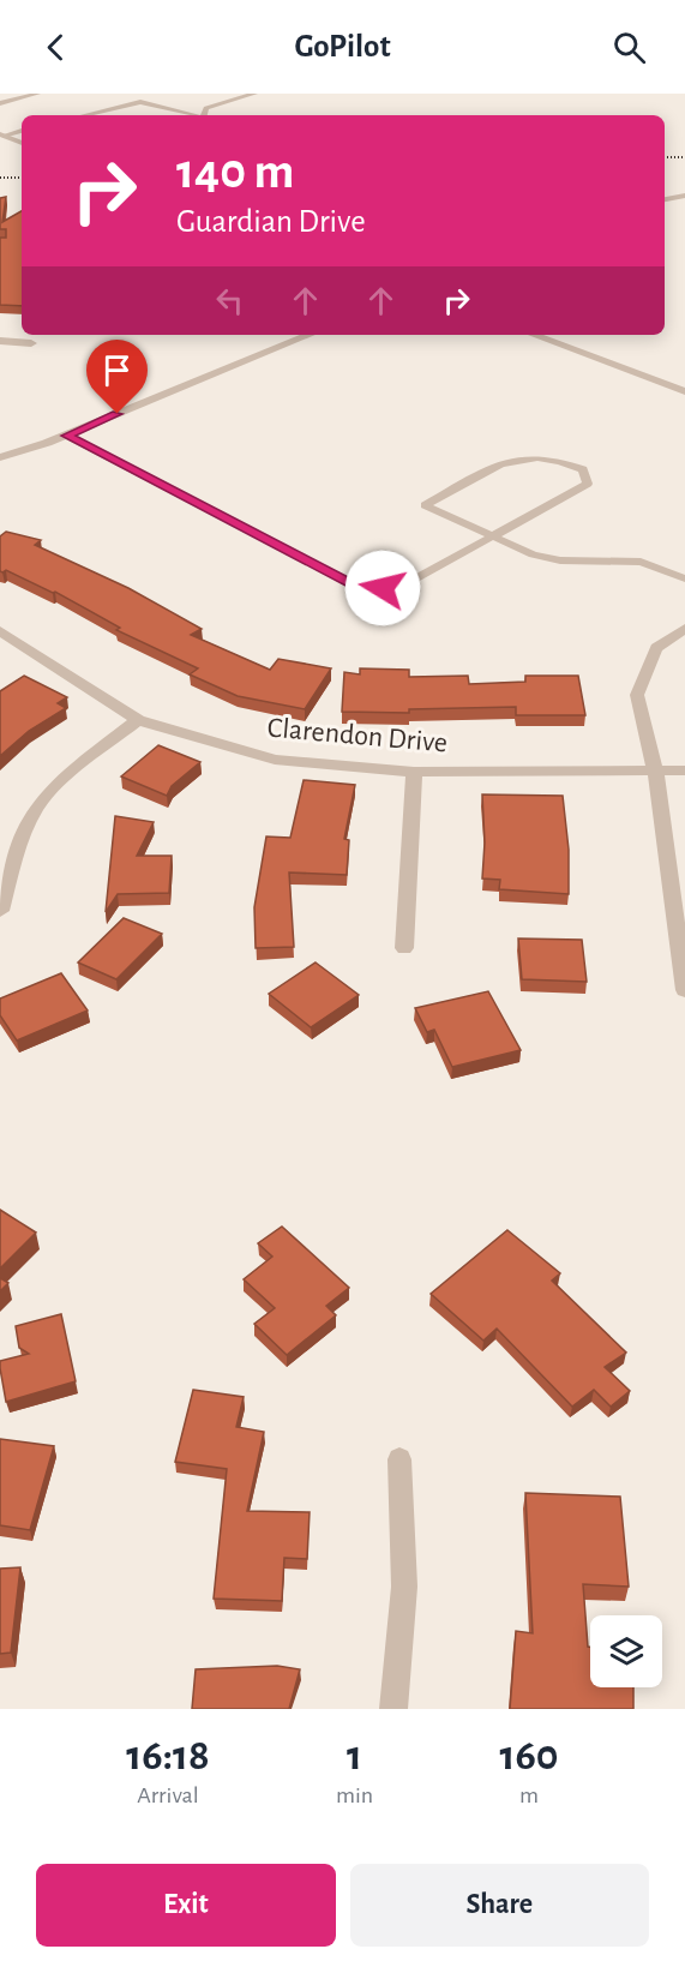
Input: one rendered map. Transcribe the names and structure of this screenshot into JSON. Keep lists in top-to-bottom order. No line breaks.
{"streets":{"street":["Clarendon Drive"]},"page":{"header":"GoPilot","turn":["140 m","Guardian Drive"],"eta":["16:18","Arrival","1","min","160","m"],"buttons":["Exit","Share"]}}
